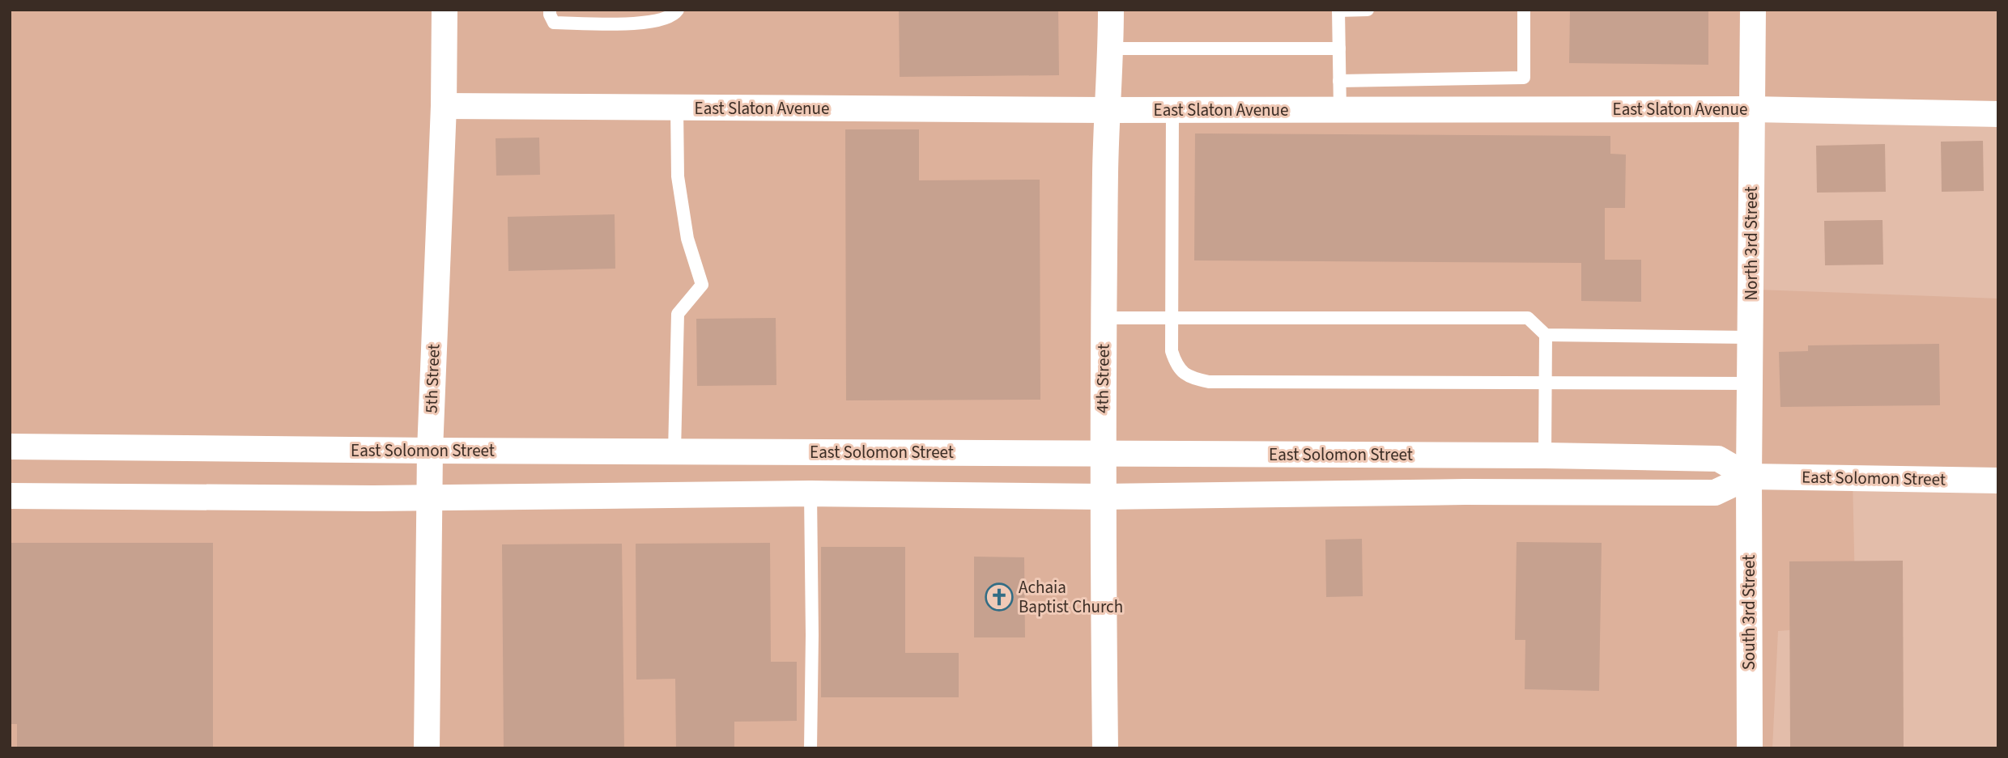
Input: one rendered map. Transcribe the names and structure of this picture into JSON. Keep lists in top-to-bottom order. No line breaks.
{"streets":{"street":["East Slaton Avenue","North 3rd Street","5th Street","4th Street","East Solomon Street","South 3rd Street"]},"crossings":[["East Slaton Avenue","North 3rd Street"],["East Slaton Avenue","5th Street"],["East Slaton Avenue","4th Street"],["North 3rd Street","East Solomon Street"],["North 3rd Street","South 3rd Street"],["5th Street","East Solomon Street"],["4th Street","East Solomon Street"],["East Solomon Street","South 3rd Street"]],"places":{"church":["Achaia Baptist Church"]}}
